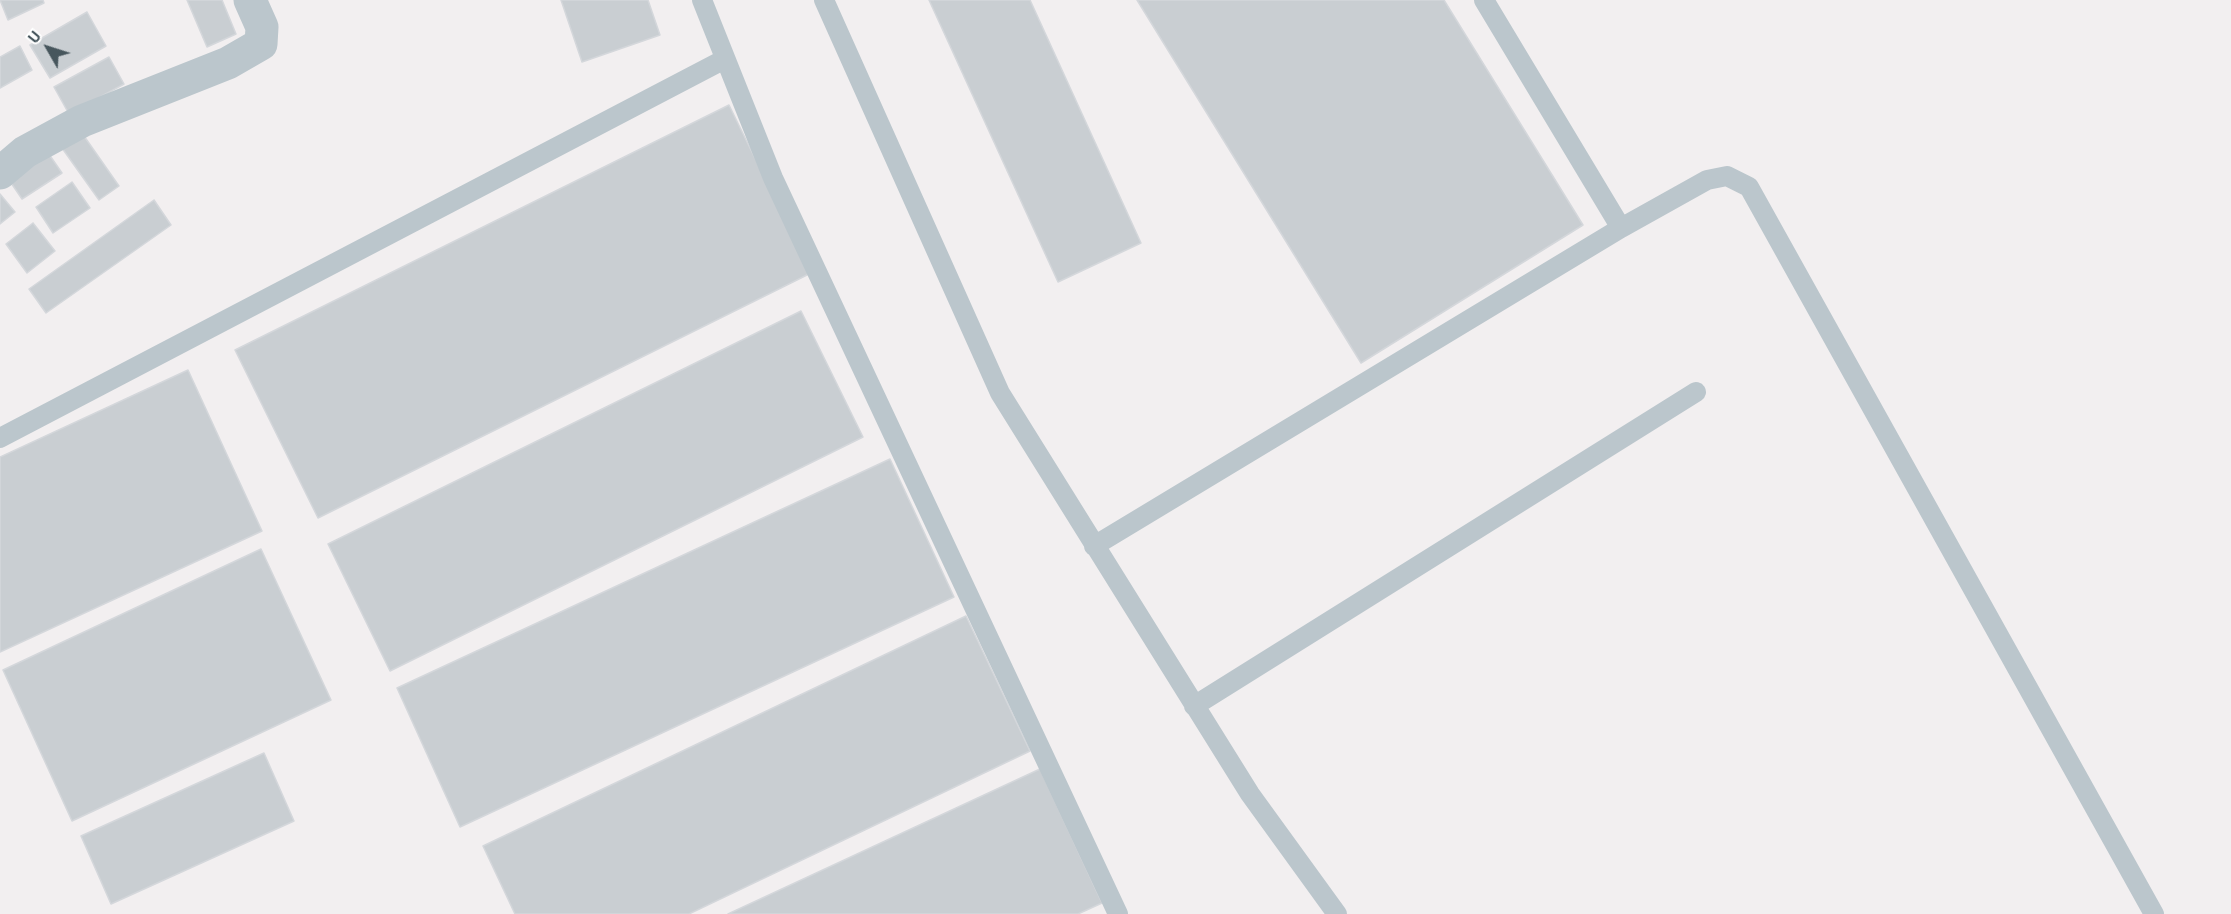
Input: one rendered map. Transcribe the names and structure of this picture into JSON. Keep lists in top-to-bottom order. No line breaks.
{"north":"top left"}
